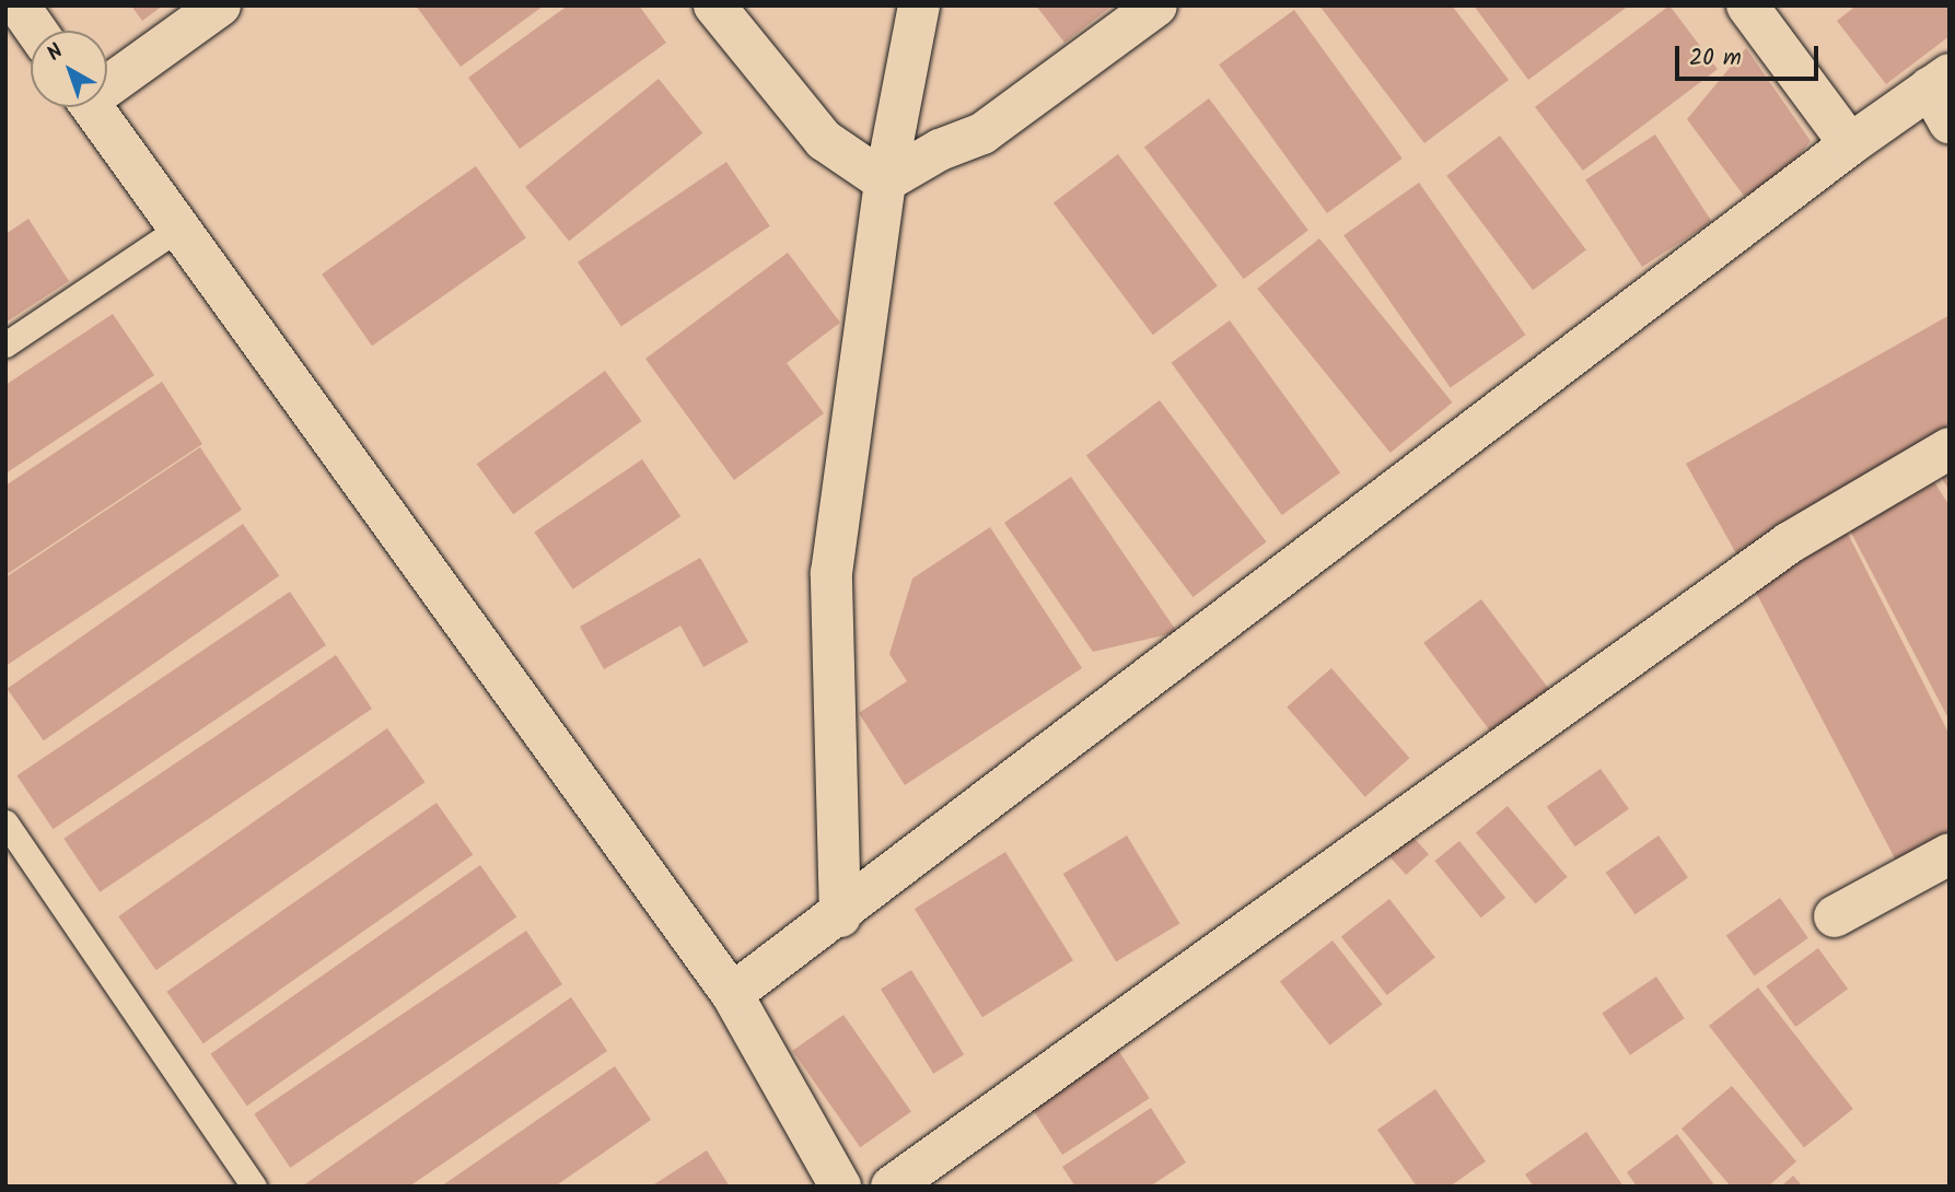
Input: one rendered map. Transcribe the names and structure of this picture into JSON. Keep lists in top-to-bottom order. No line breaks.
{"scale_bar":"20 m","north":"top left"}
